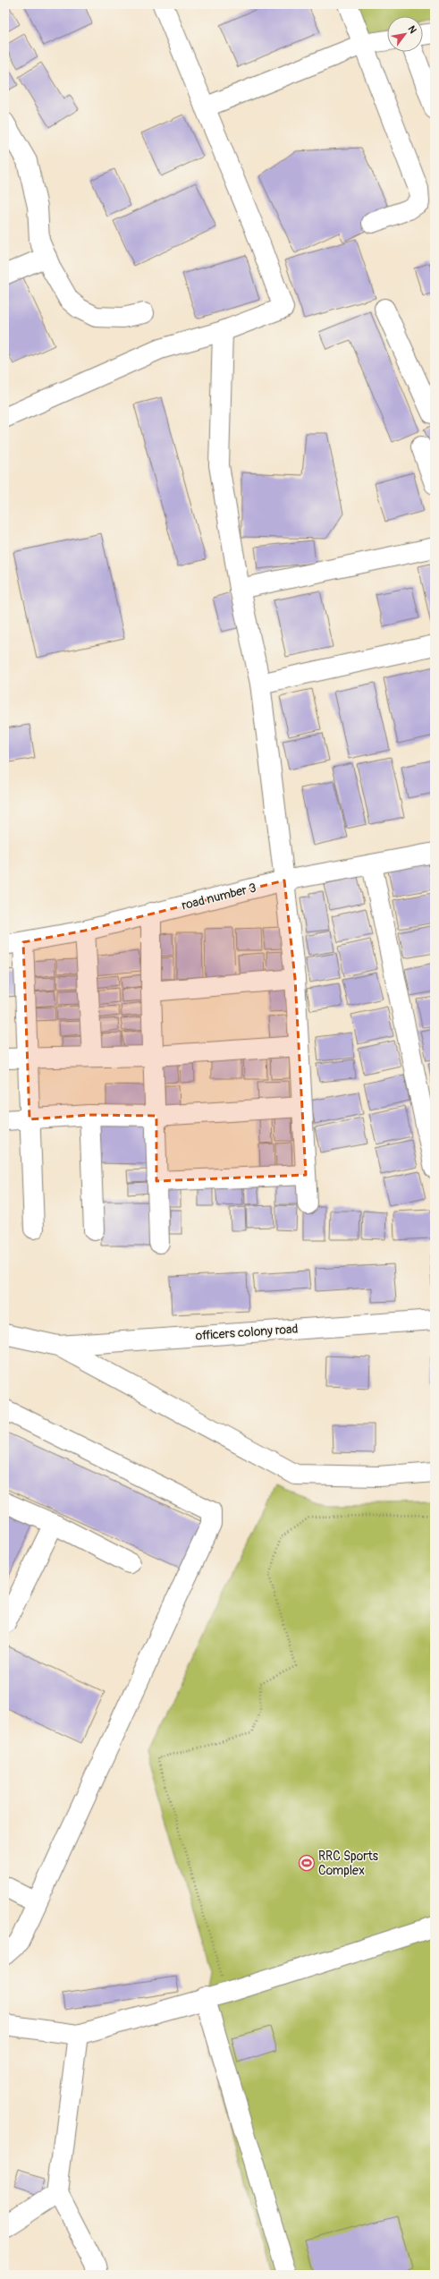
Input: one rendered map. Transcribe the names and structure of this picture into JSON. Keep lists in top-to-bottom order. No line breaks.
{"streets":{"street":["road number 3","officers colony road"]},"places":{"sports":["RRC Sports Complex"]},"north":"top right"}
